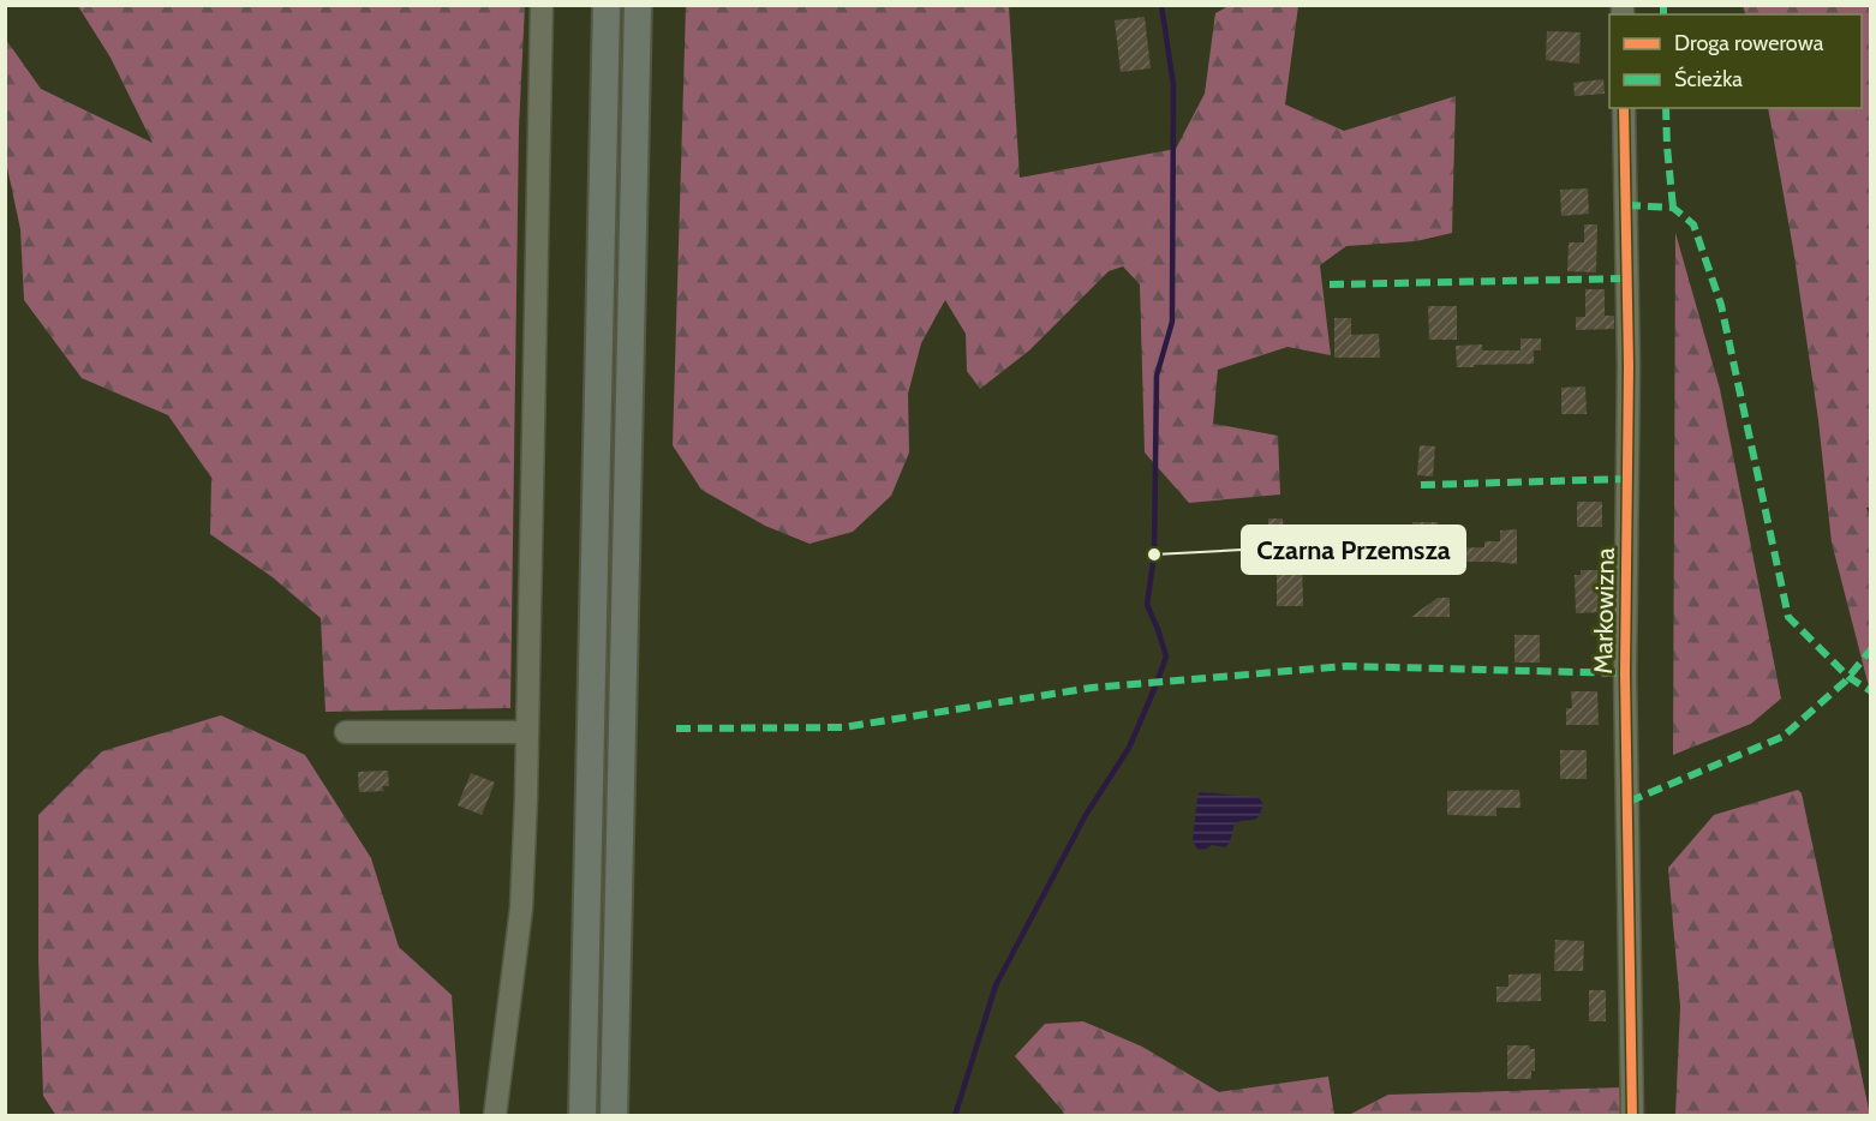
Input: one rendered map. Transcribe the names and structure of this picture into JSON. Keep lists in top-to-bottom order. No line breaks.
{"streets":{"street":["Markowizna"]},"places":["Czarna Przemsza"],"legend":["Droga rowerowa","Ścieżka"]}
